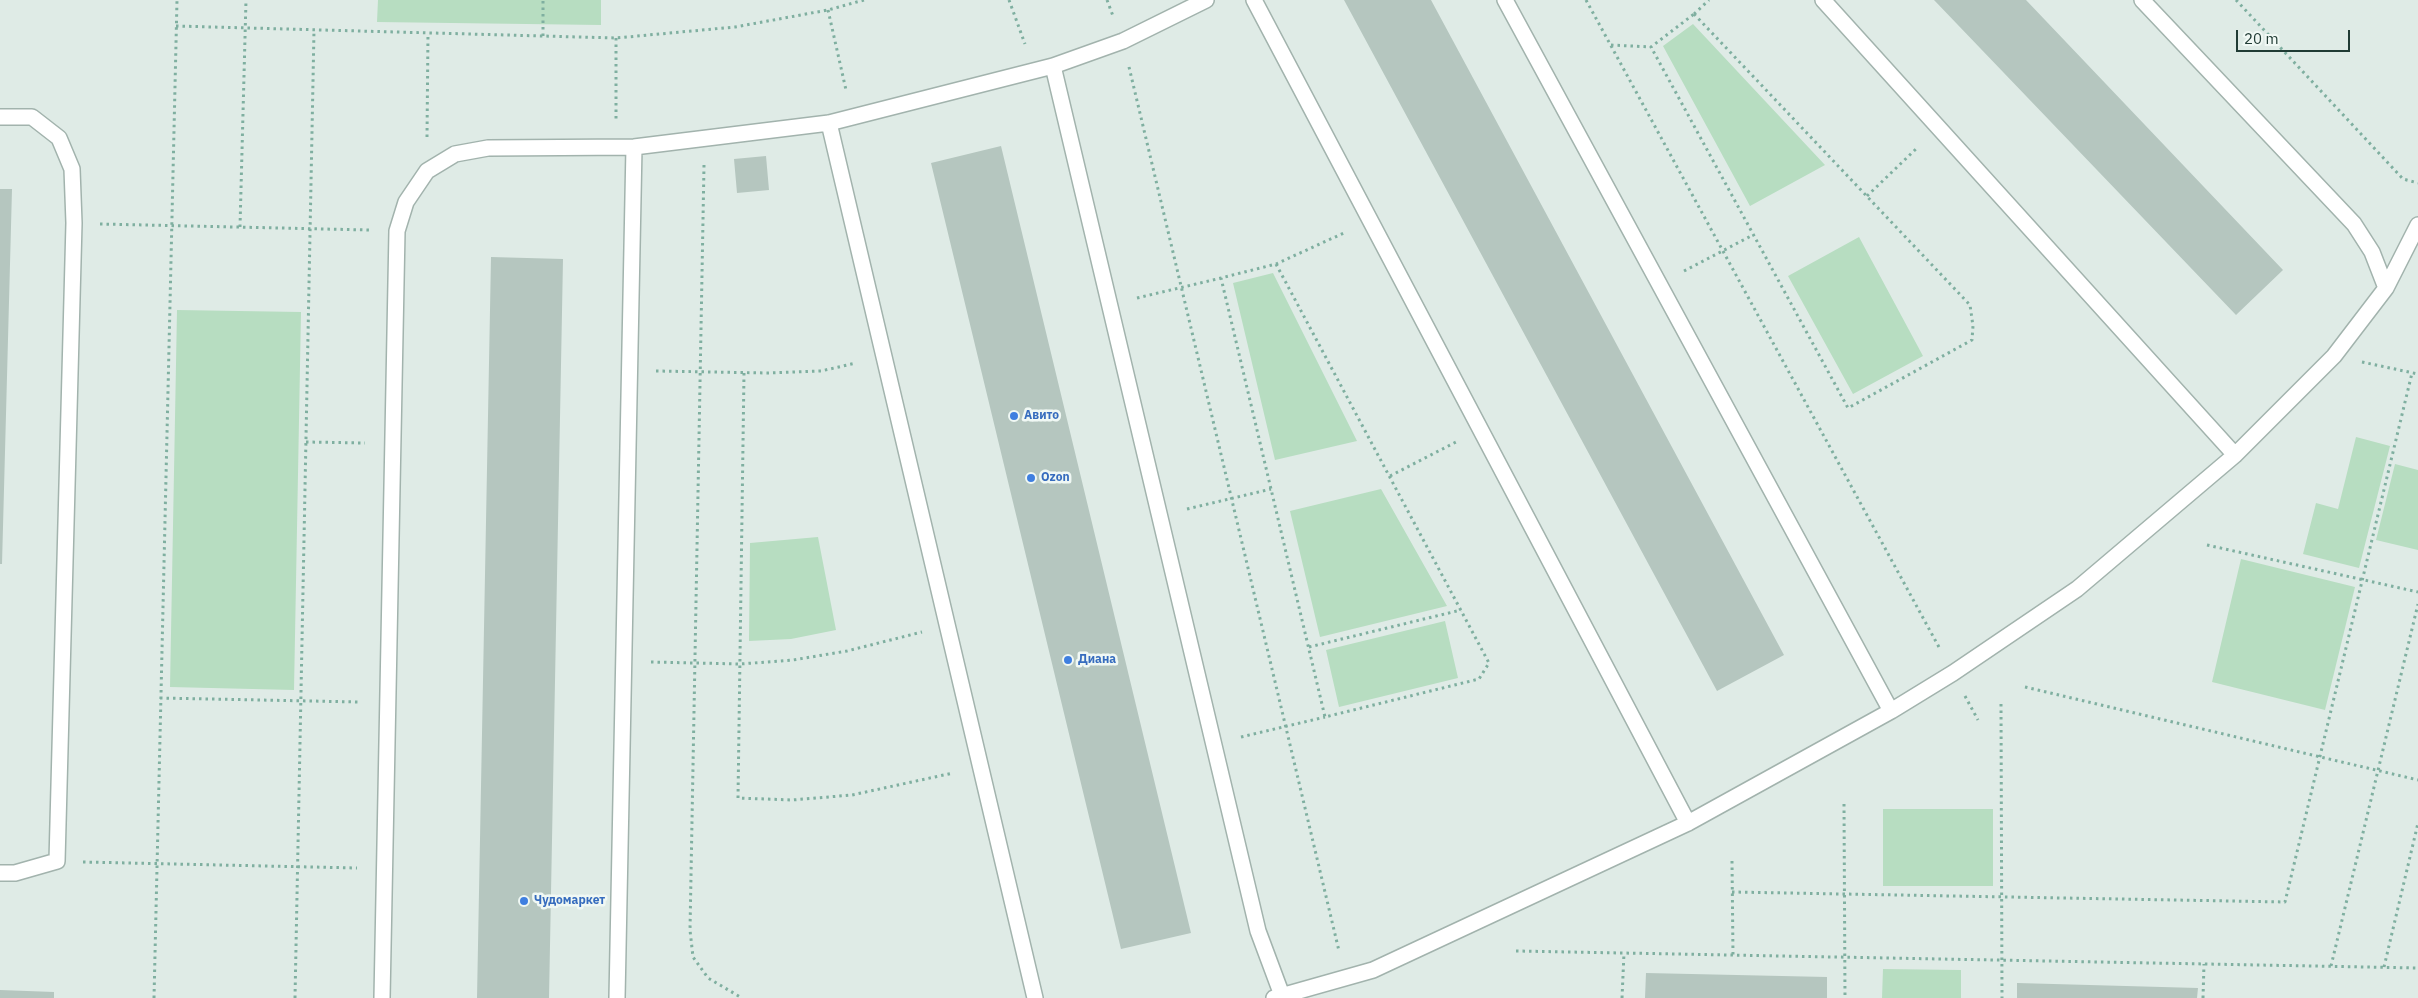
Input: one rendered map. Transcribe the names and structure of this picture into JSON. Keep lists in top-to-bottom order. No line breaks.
{"places":["Авито","Ozon","Диана","Чудомаркет"],"scale_bar":"20 m"}
